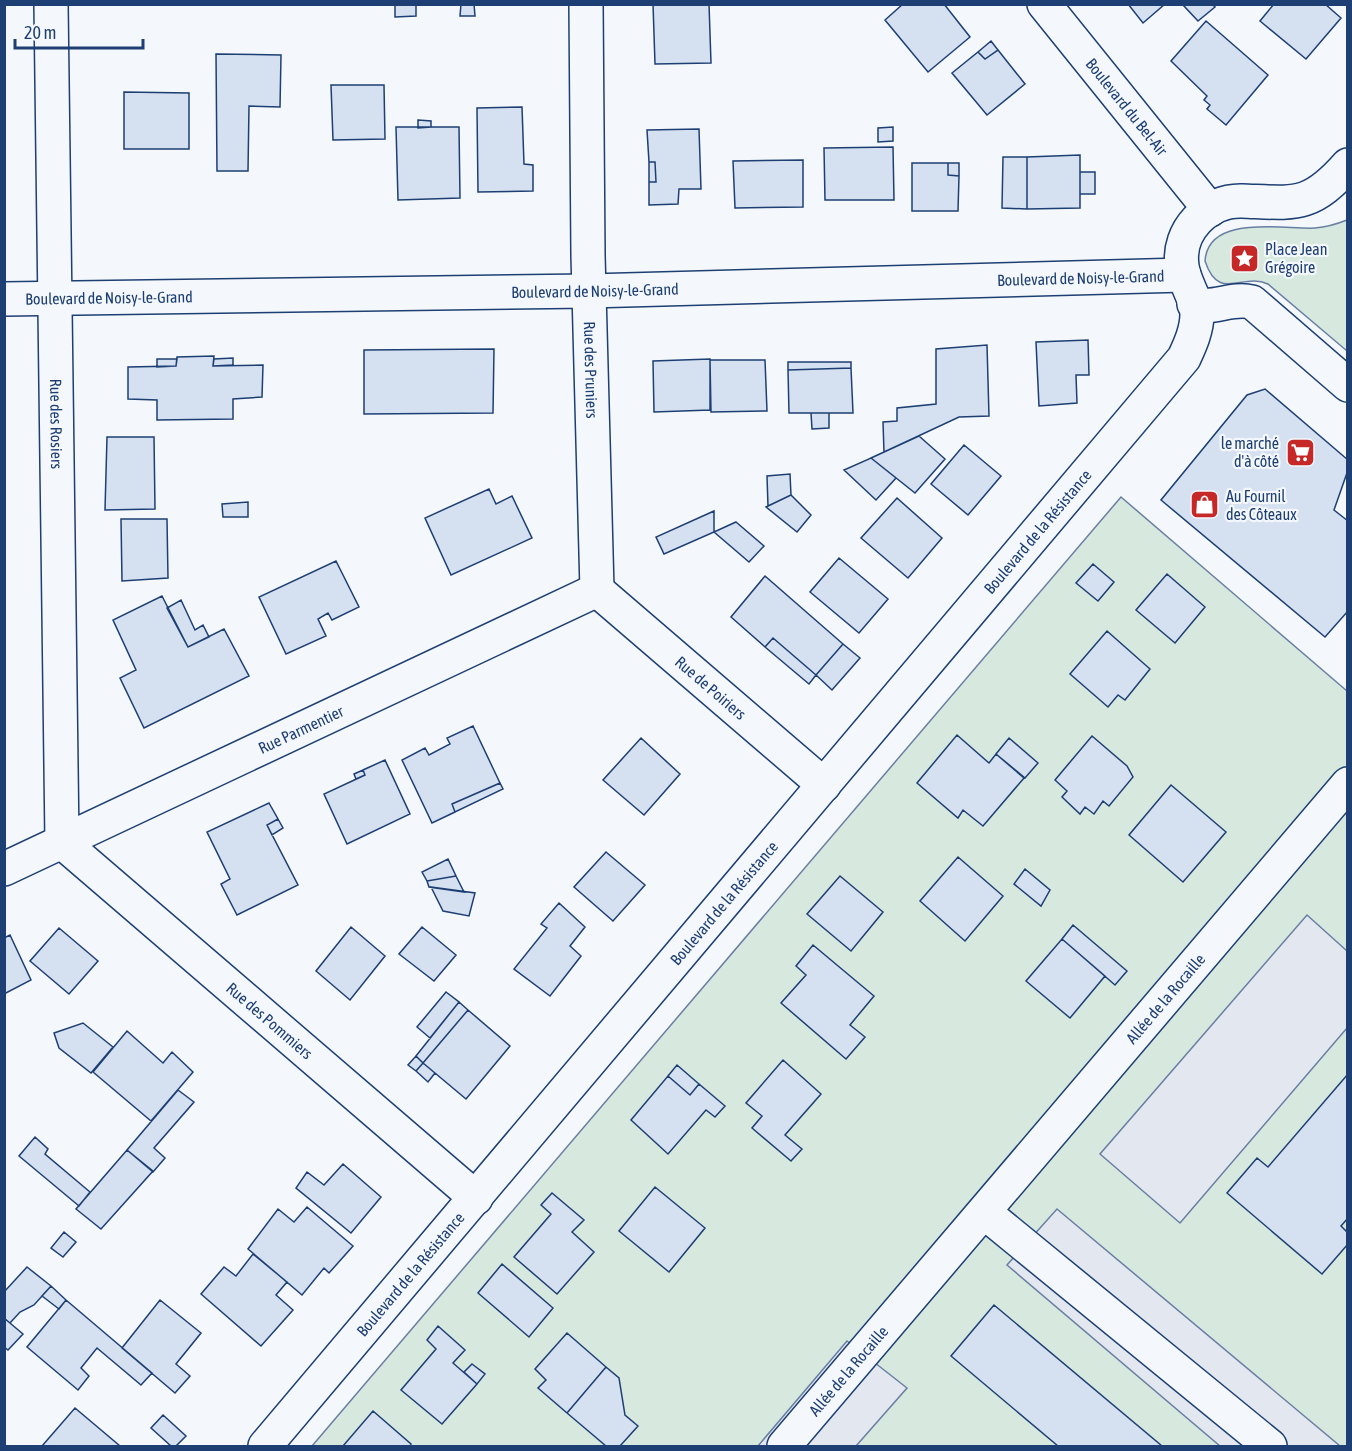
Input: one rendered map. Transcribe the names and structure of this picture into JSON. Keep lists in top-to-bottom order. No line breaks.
{"streets":{"street":["Boulevard du Bel-Air","Boulevard de Noisy-le-Grand","Rue des Pruniers","Rue des Rosiers","Boulevard de la Résistance","Rue de Poiriers","Rue Parmentier","Allée de la Rocaille","Rue des Pommiers"]},"crossings":[["Boulevard de Noisy-le-Grand","Rue des Pruniers"],["Boulevard de Noisy-le-Grand","Rue des Rosiers"],["Boulevard de Noisy-le-Grand","Boulevard de la Résistance"],["Rue des Pruniers","Rue de Poiriers"],["Rue des Pruniers","Rue Parmentier"],["Rue des Rosiers","Rue Parmentier"],["Rue des Rosiers","Rue des Pommiers"],["Boulevard de la Résistance","Rue de Poiriers"],["Boulevard de la Résistance","Rue des Pommiers"],["Rue de Poiriers","Rue Parmentier"],["Rue Parmentier","Rue des Pommiers"]],"places":{"place":["Place Jean Grégoire"],"supermarket":["le marché d'à côté"],"shop":["Au Fournil des Côteaux"]},"scale_bar":"20 m"}
